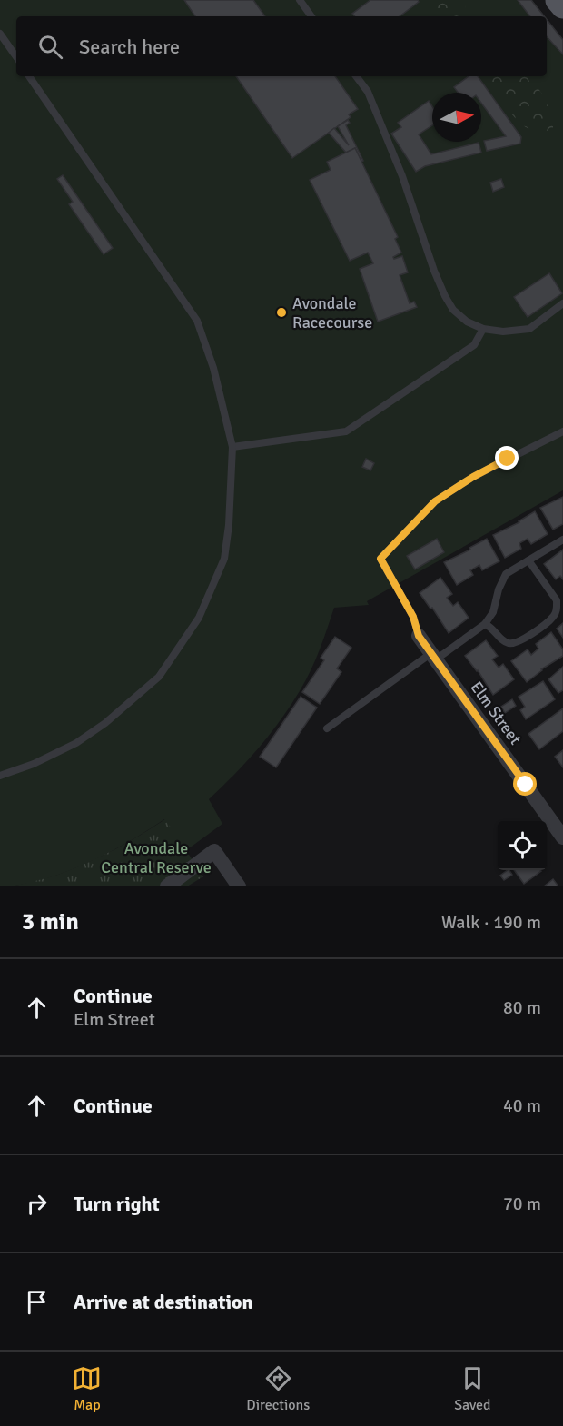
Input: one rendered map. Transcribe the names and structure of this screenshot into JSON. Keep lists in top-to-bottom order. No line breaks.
{"streets":{"street":["Elm Street"]},"parks":["Avondale Central Reserve"],"places":["Avondale Racecourse"],"north":"right","page":{"search":"Search here","heading":["3 min","Walk · 190 m"],"list":[["Continue","Elm Street","80 m"],["Continue","40 m"],["Turn right","70 m"],"Arrive at destination"],"nav":["Map","Directions","Saved"]}}
